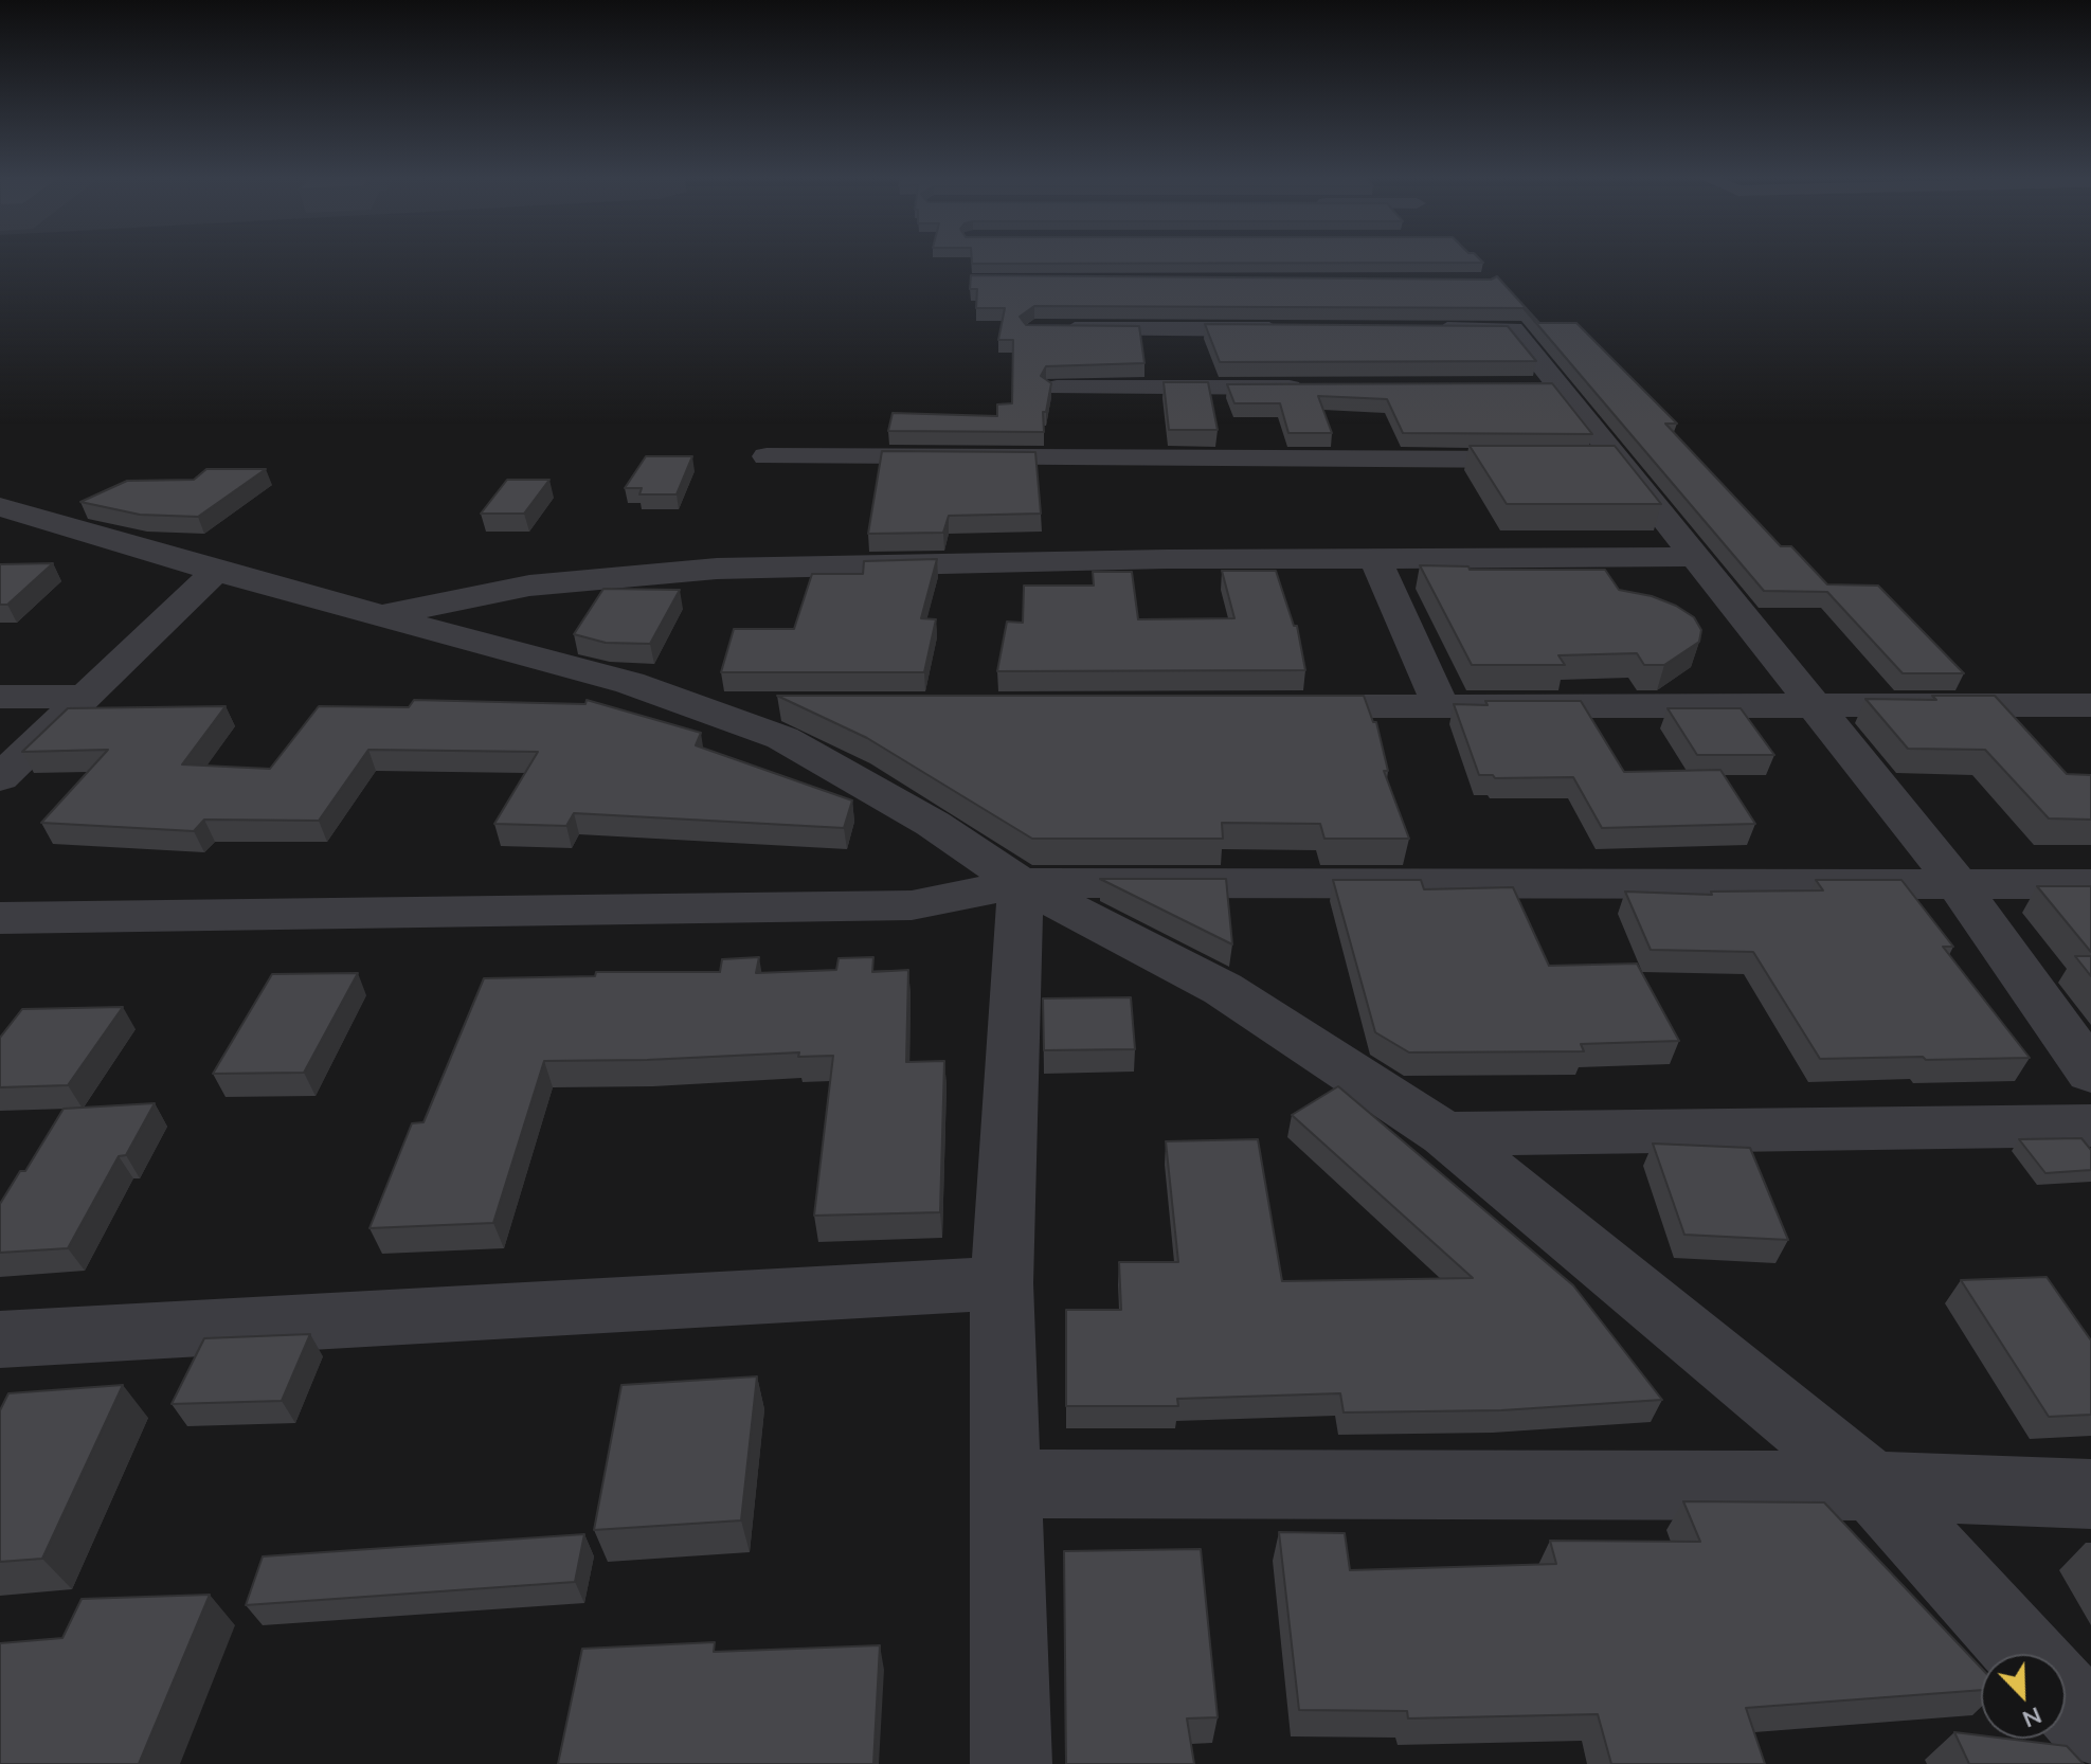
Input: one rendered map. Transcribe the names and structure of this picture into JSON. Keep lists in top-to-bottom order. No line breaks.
{"north":"bottom right"}
